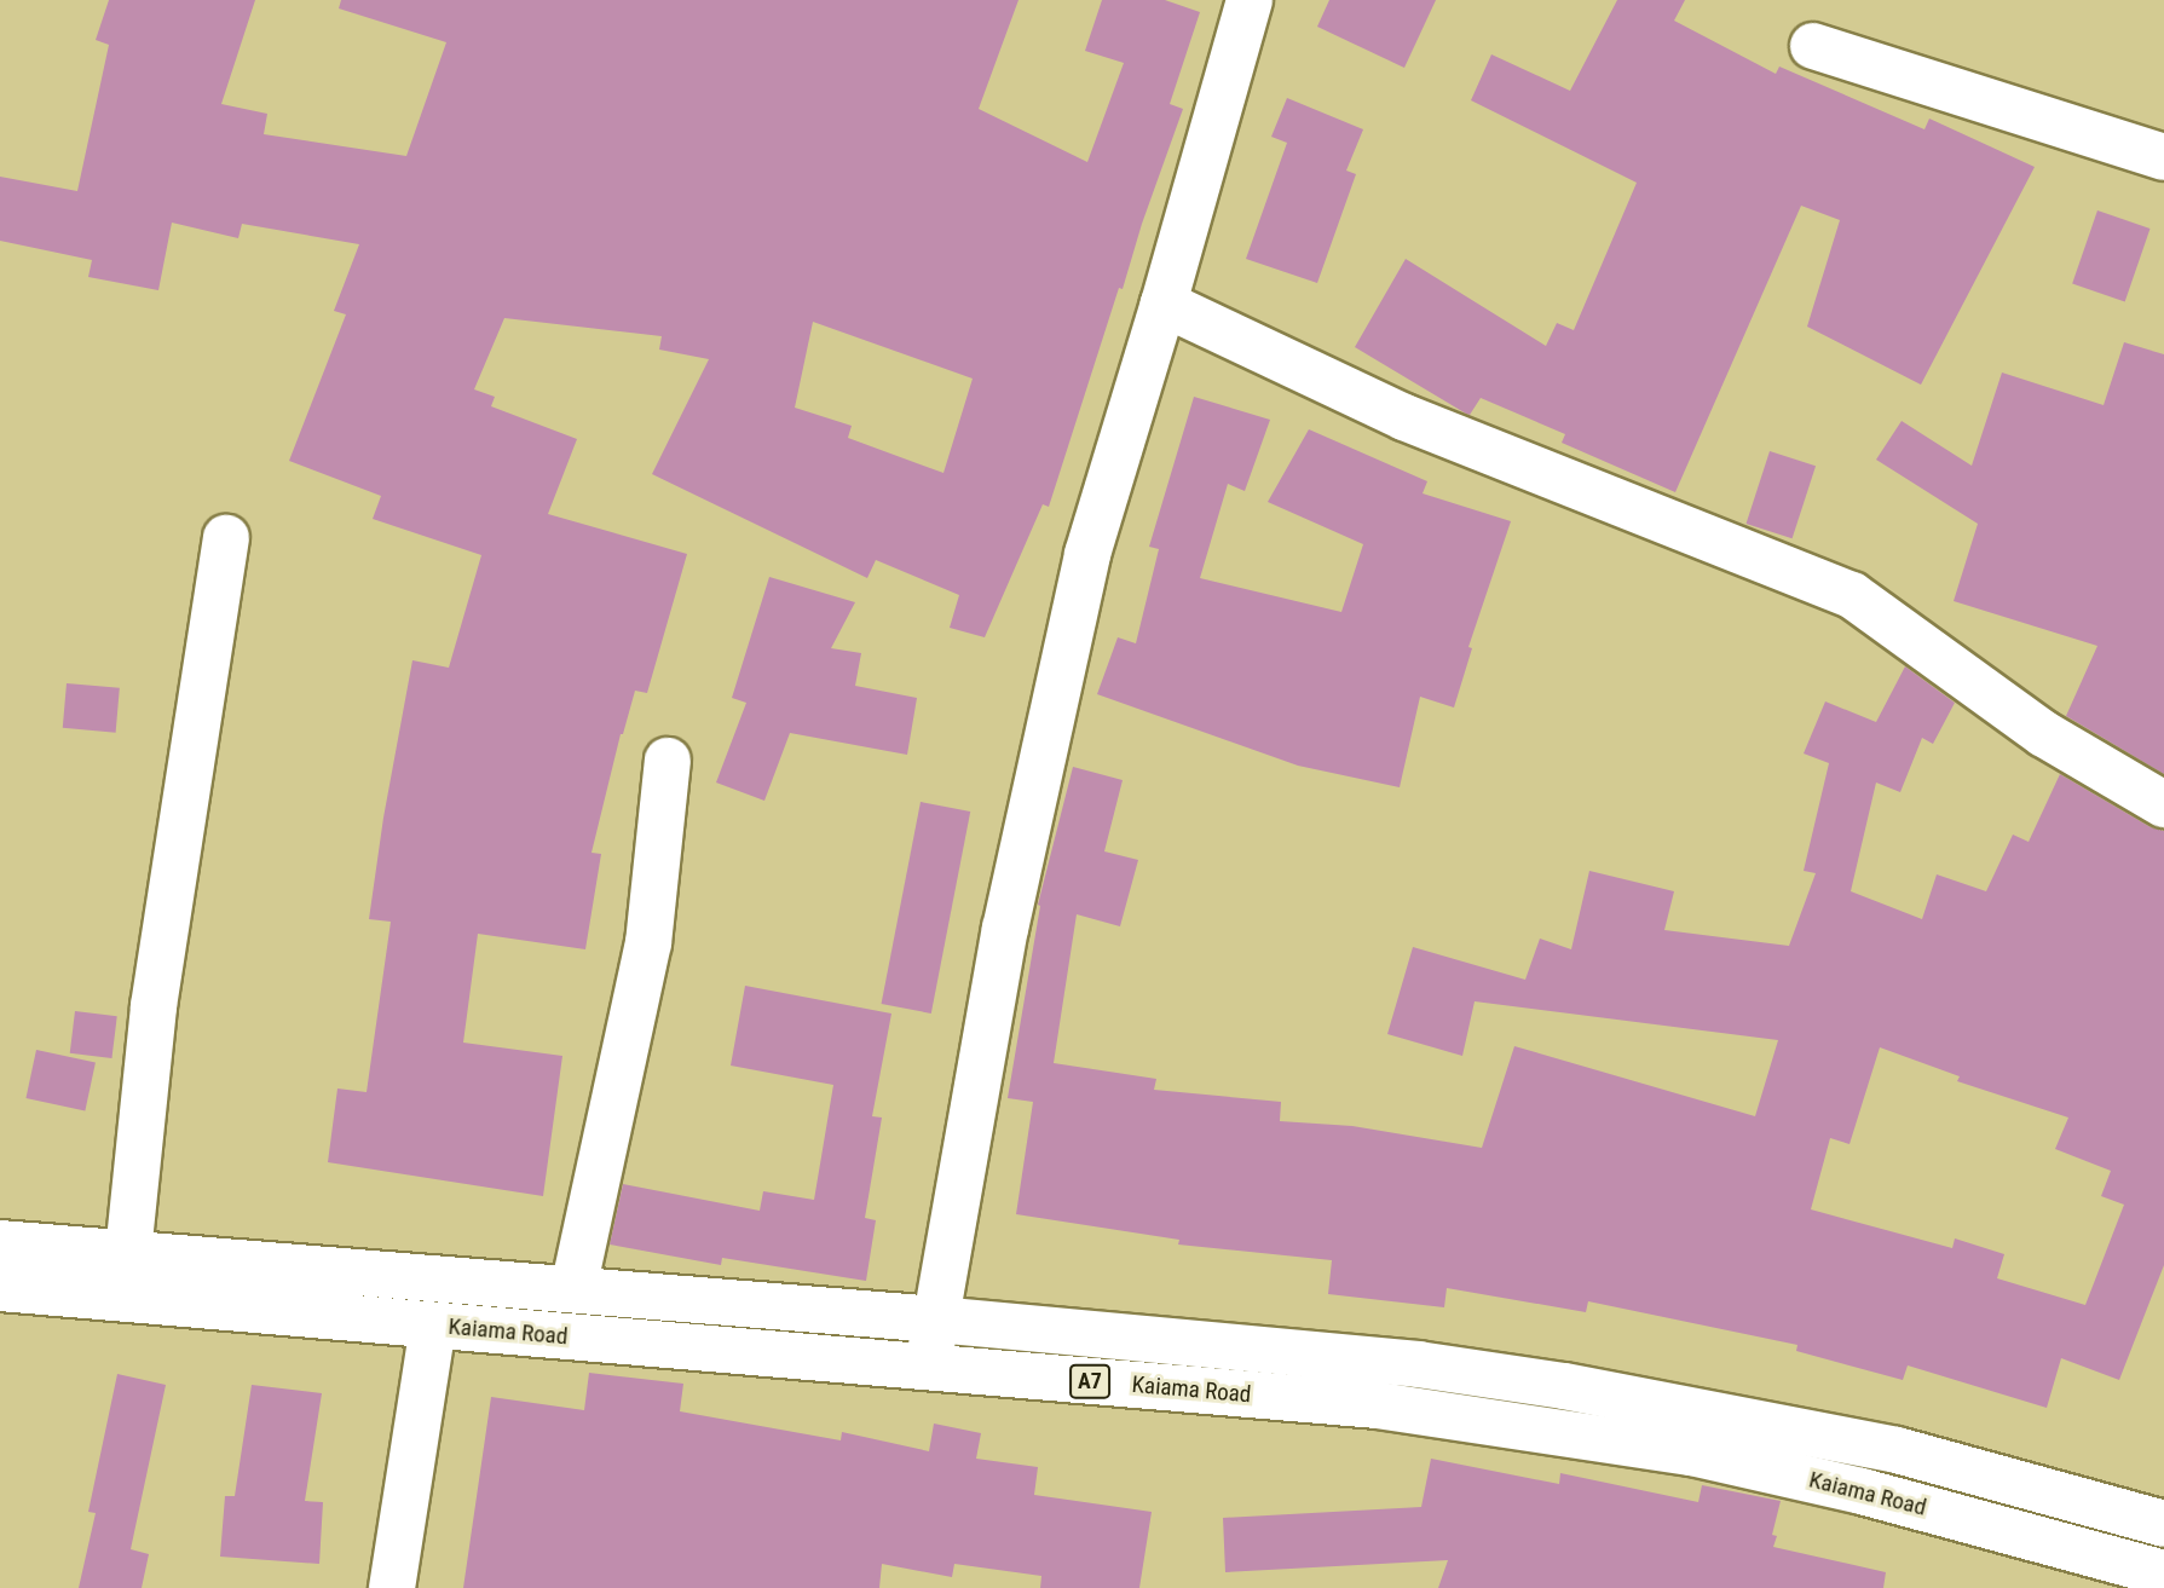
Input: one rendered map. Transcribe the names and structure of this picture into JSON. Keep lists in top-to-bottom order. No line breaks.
{"streets":{"main road":["Kaiama Road","A7"]}}
